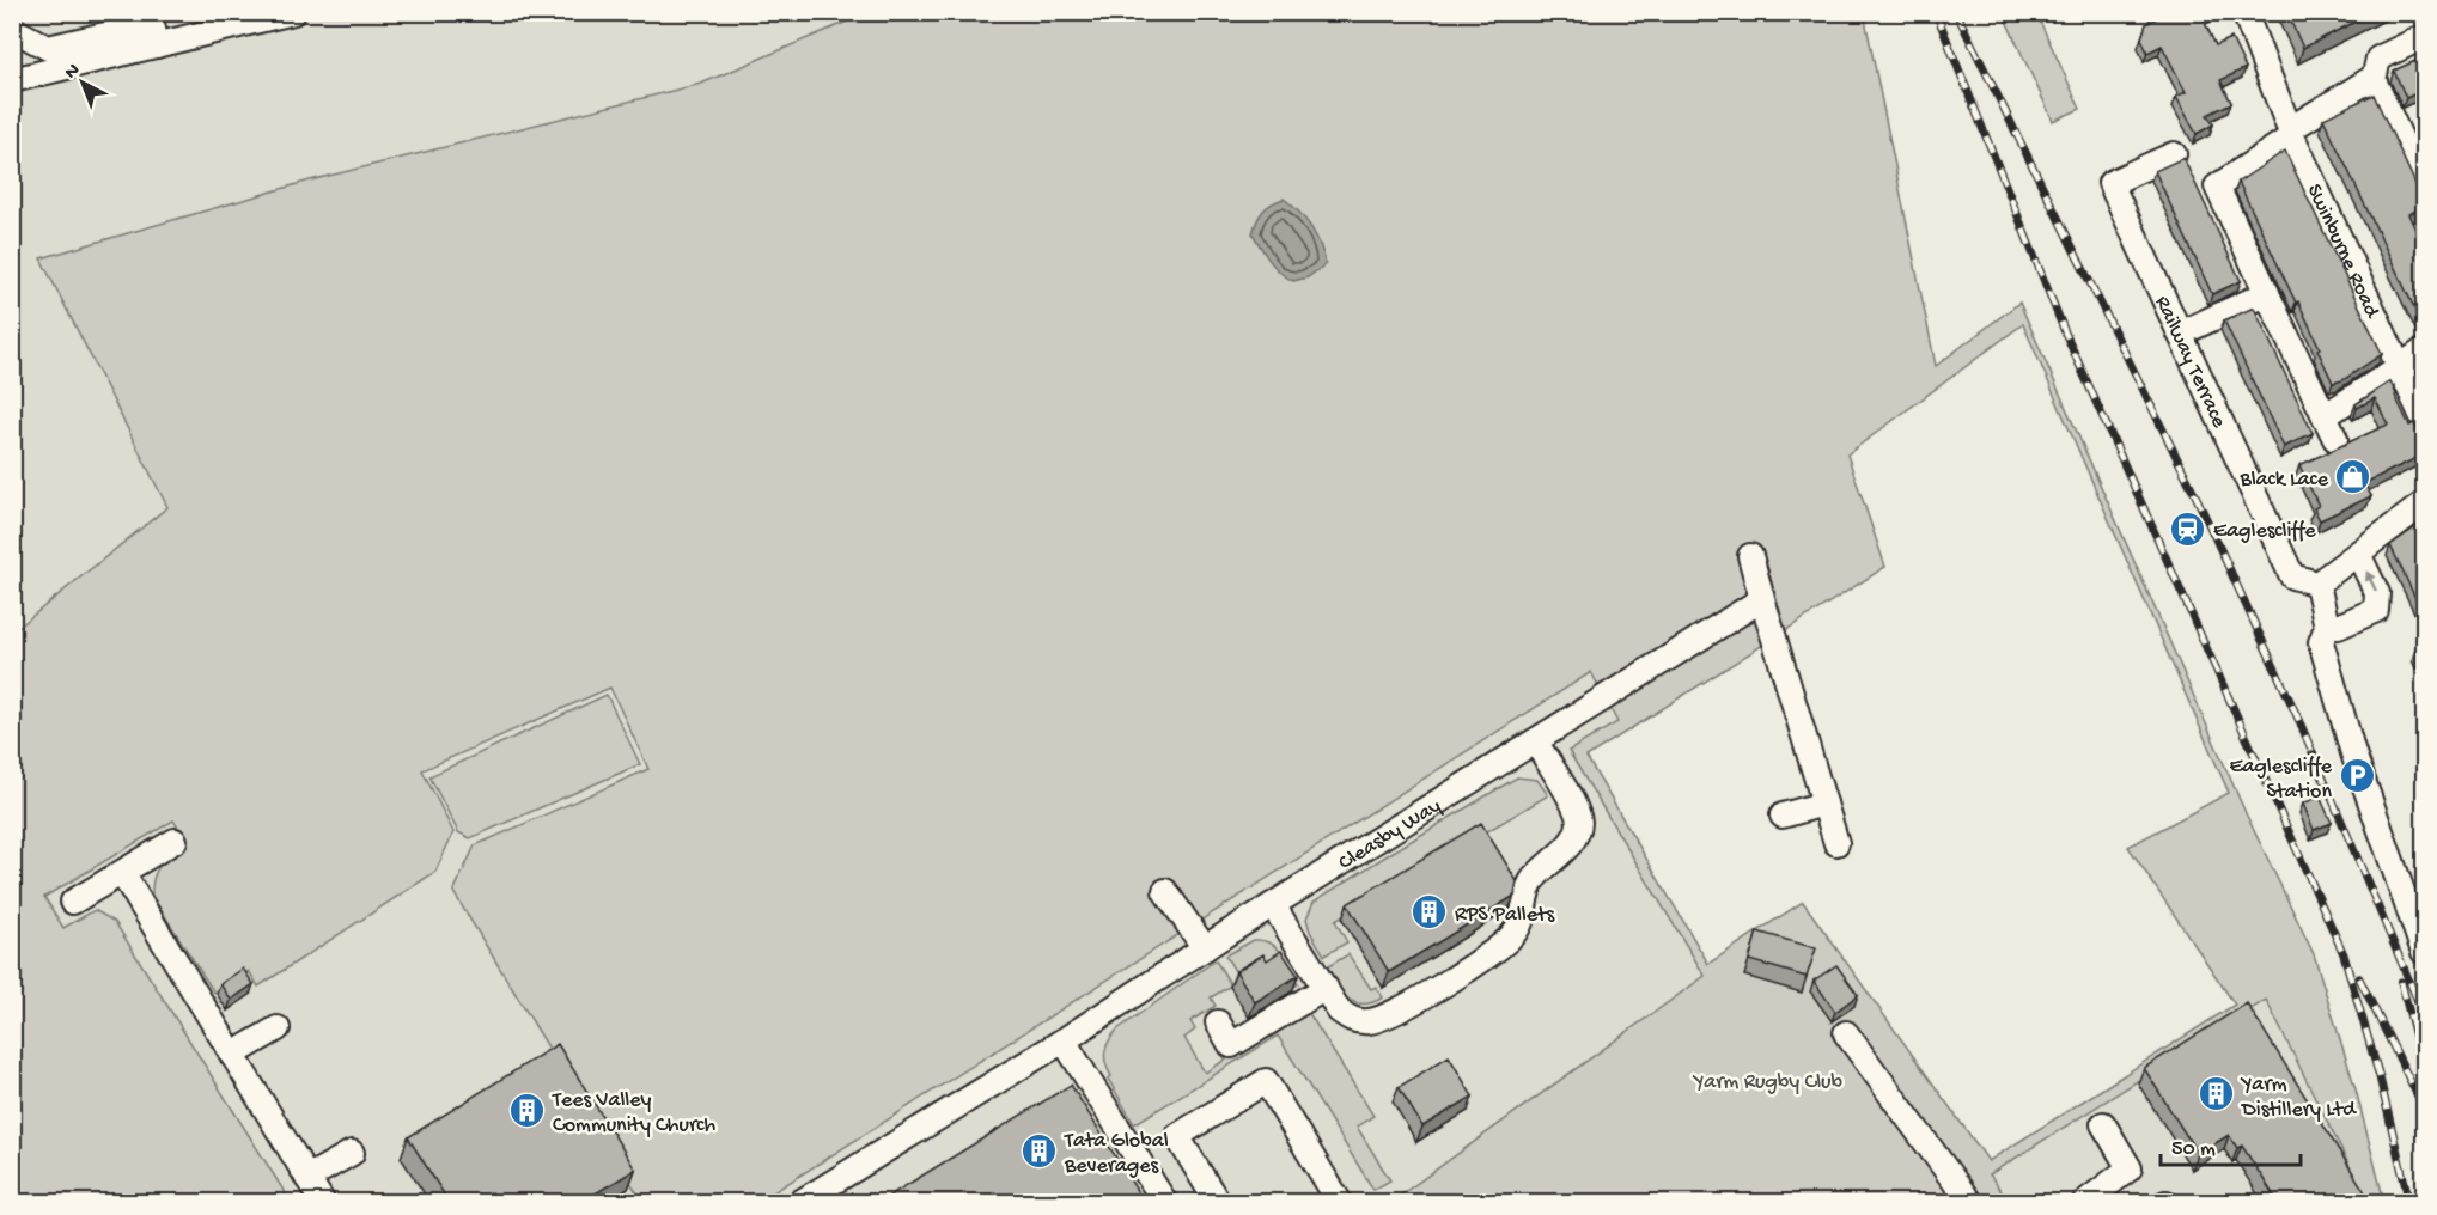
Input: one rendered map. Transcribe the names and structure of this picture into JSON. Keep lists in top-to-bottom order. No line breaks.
{"streets":{"street":["Swinburne Road","Railway Terrace","Cleasby Way"]},"parks":["Yarm Rugby Club"],"places":{"shop":["Black Lace"],"station":["Eaglescliffe"],"parking":["Eaglescliffe Station"],"building":["RPS Pallets","Yarm Distillery Ltd","Tees Valley Community Church","Tata Global Beverages"]},"scale_bar":"50 m","north":"top left"}
